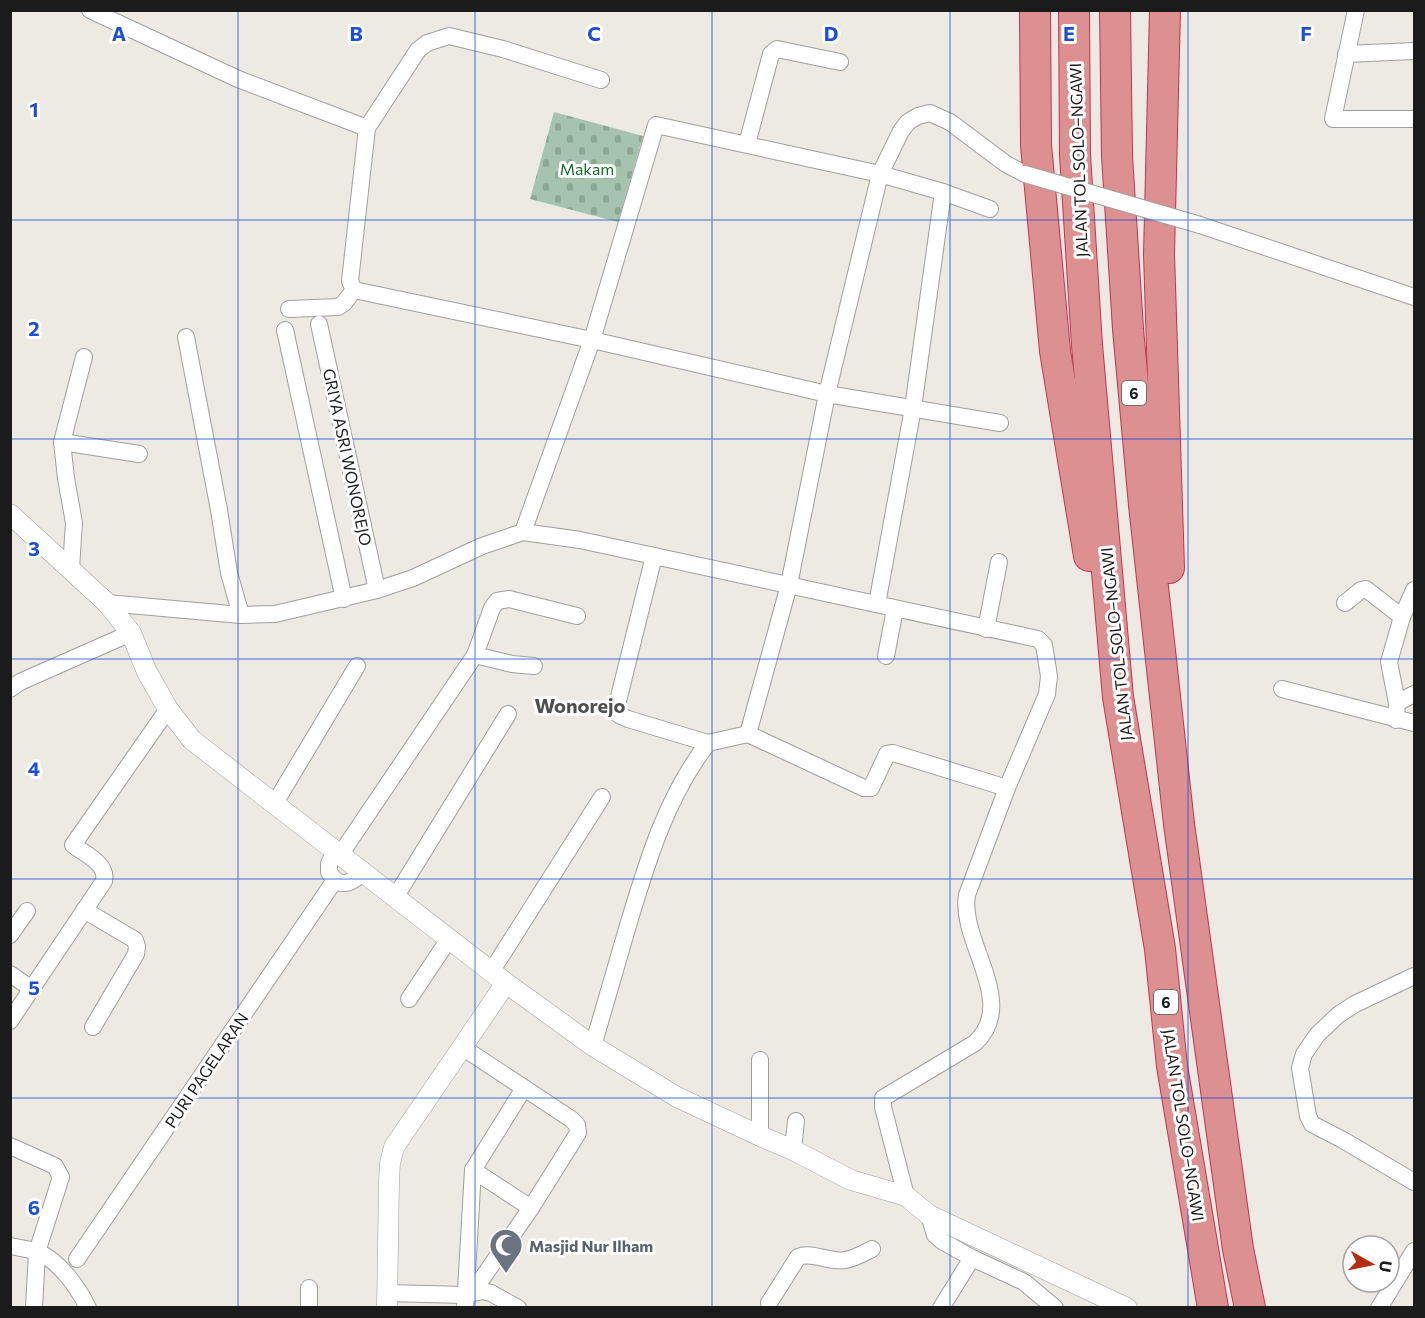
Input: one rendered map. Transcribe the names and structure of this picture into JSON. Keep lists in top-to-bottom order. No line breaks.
{"streets":{"highway":["JALAN TOL SOLO–NGAWI","6"],"street":["GRIYA ASRI WONOREJO","PURI PAGELARAN"]},"districts":["Wonorejo"],"parks":["Makam"],"places":{"mosque":["Masjid Nur Ilham"]},"north":"right","grid":{"columns":["A","B","C","D","E","F"],"rows":["1","2","3","4","5","6"]}}
